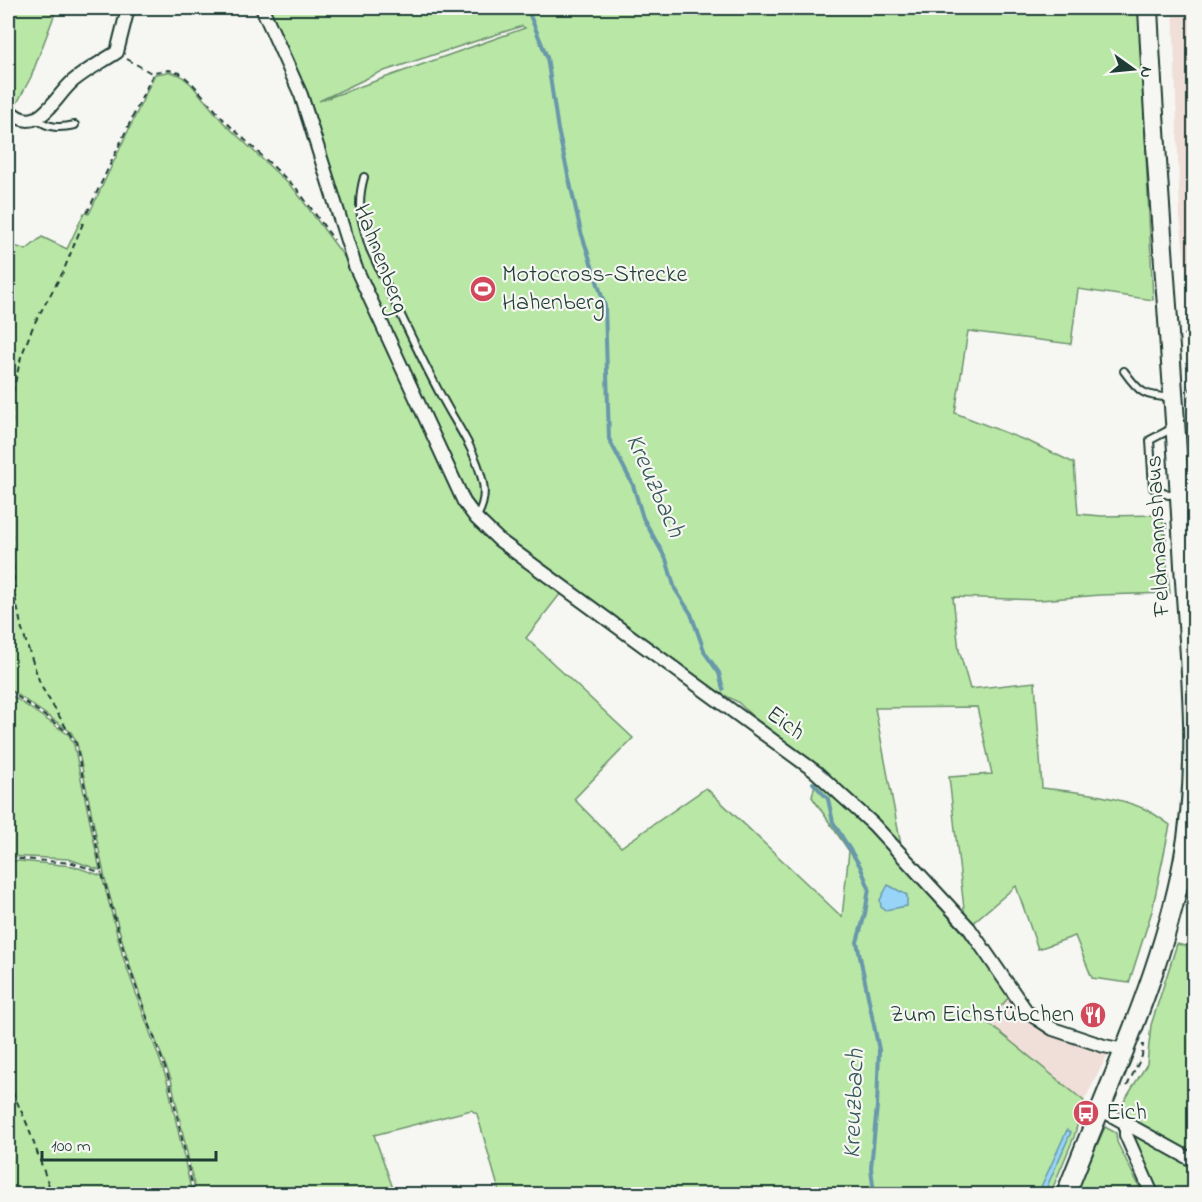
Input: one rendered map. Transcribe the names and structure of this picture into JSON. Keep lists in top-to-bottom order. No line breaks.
{"streets":{"main road":["Feldmannshaus"],"street":["Hahnenberg","Eich"]},"crossings":[["Hahnenberg","Eich"],["Feldmannshaus","Eich"]],"water":["Kreuzbach"],"places":{"sports":["Motocross-Strecke Hahenberg"],"restaurant":["Zum Eichstübchen"],"bus stop":["Eich"]},"scale_bar":"100 m","north":"right"}
